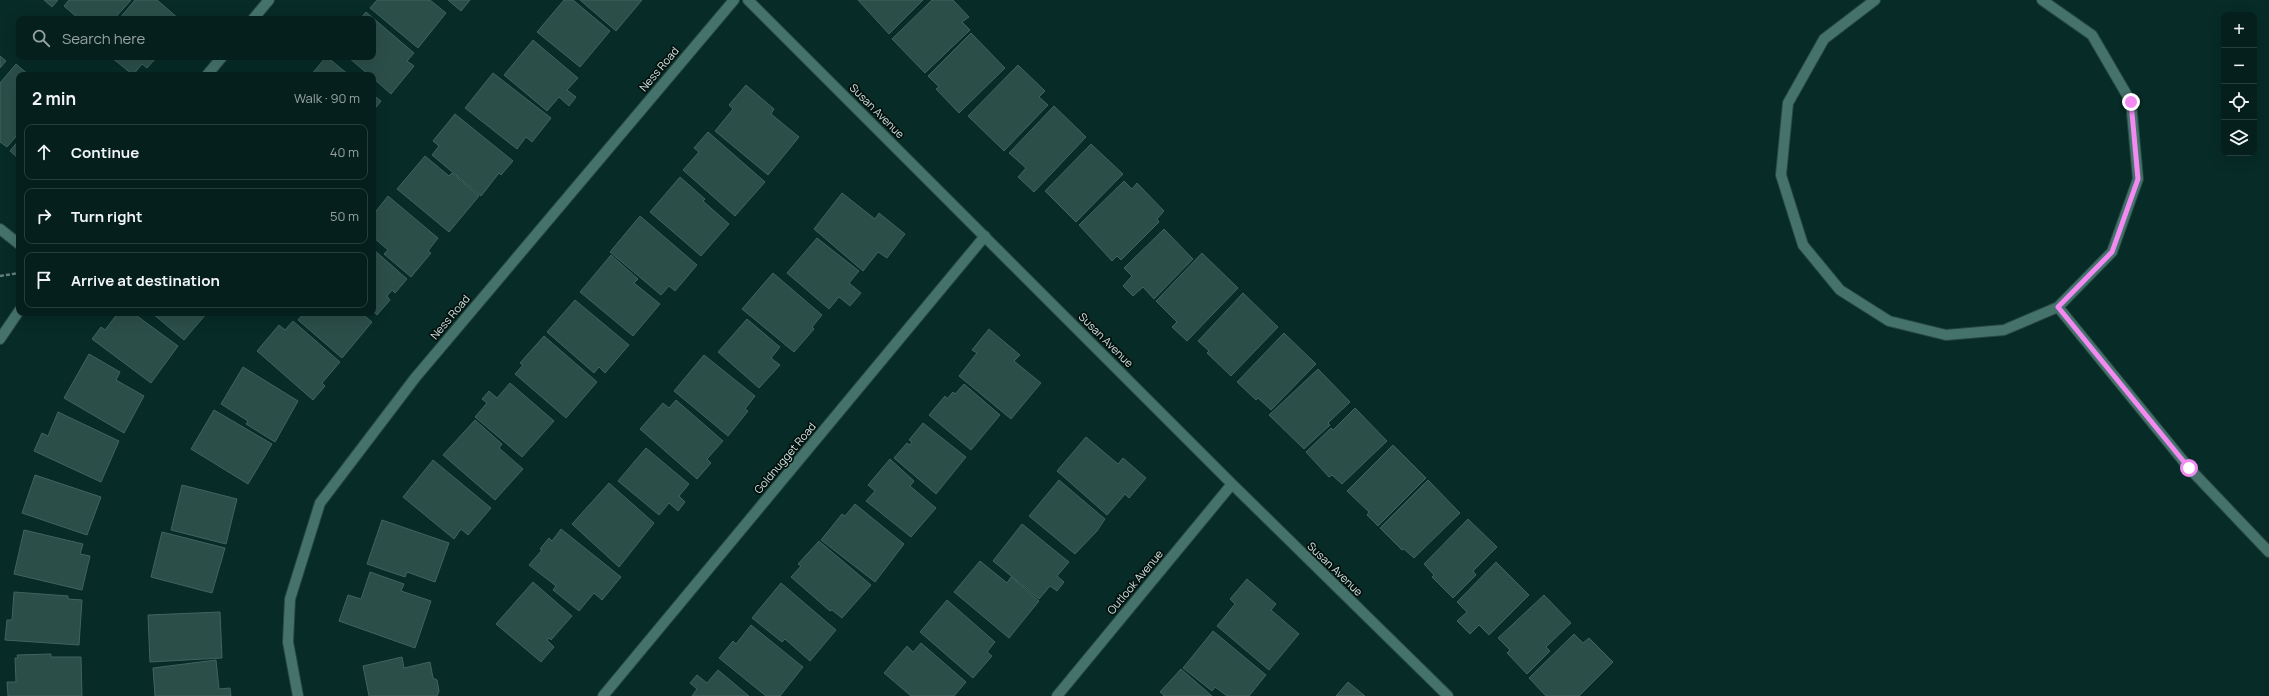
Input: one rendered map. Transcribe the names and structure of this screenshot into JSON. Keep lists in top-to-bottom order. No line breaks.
{"streets":{"street":["Ness Road","Susan Avenue","Goldnugget Road","Outlook Avenue"]},"crossings":[["Susan Avenue","Goldnugget Road"],["Susan Avenue","Outlook Avenue"]],"page":{"map_buttons":["+","−"],"search":"Search here","heading":["2 min","Walk · 90 m"],"list":[["Continue","40 m"],["Turn right","50 m"],"Arrive at destination"]}}
